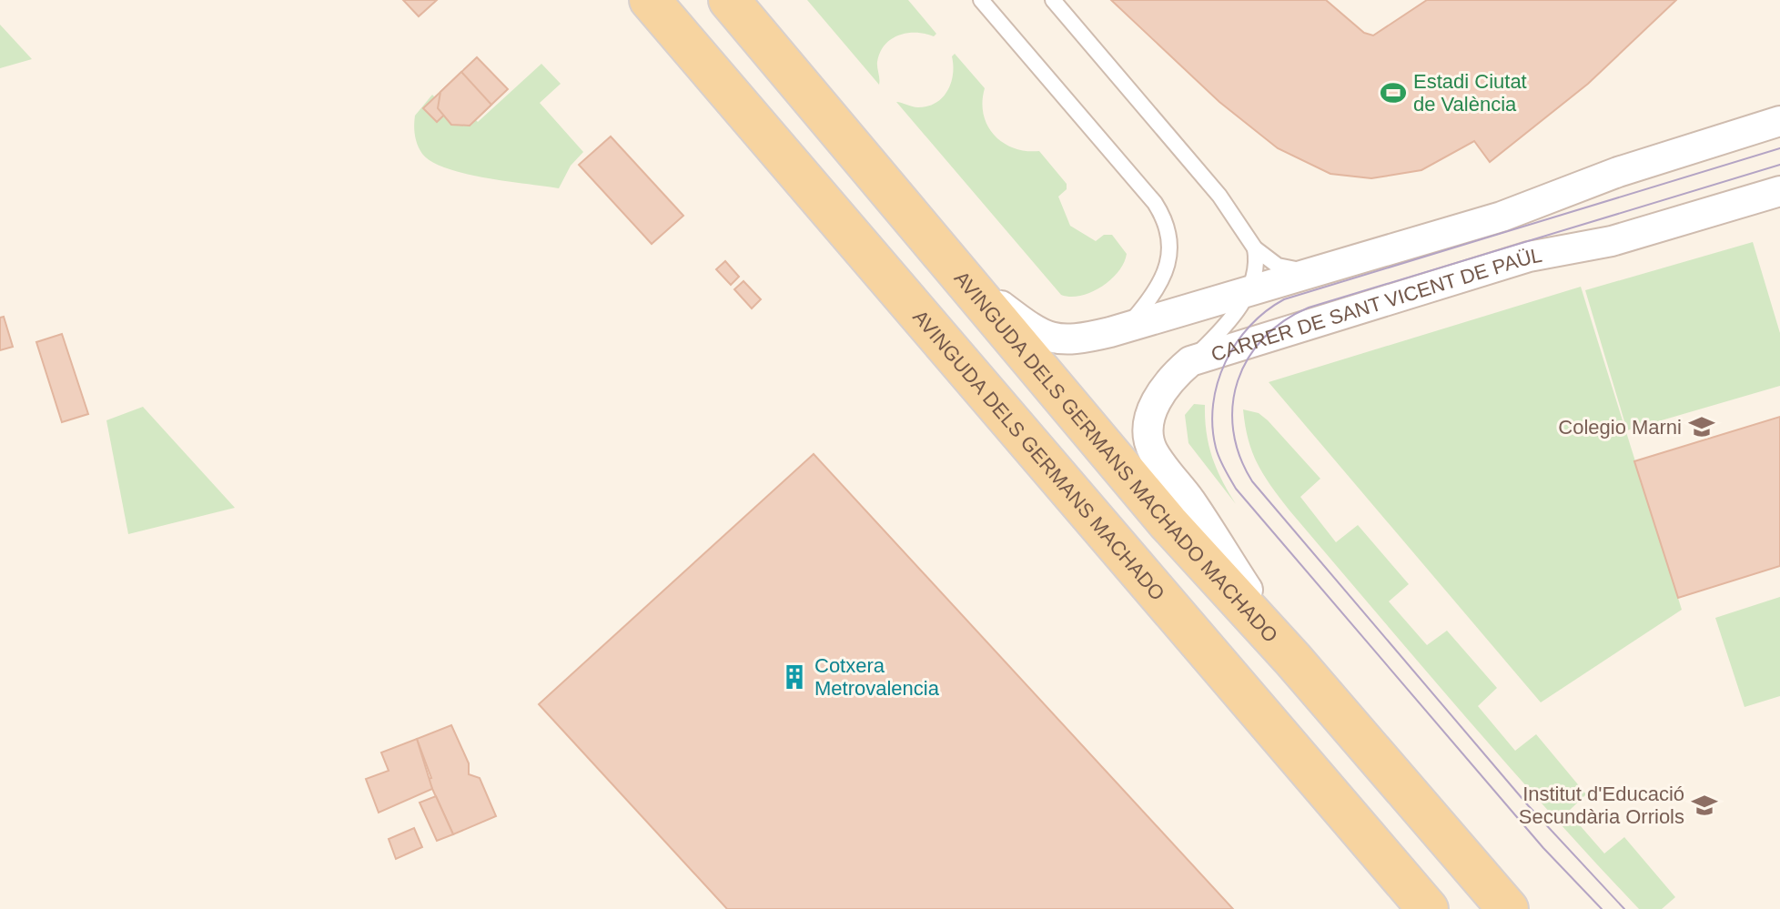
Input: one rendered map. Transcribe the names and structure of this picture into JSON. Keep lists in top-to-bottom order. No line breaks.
{"streets":{"main road":["AVINGUDA DELS GERMANS MACHADO","AVINGUDA DELS GERMANS MACHADO MACHADO"],"street":["CARRER DE SANT VICENT DE PAÜL"]},"crossings":[["CARRER DE SANT VICENT DE PAÜL","AVINGUDA DELS GERMANS MACHADO MACHADO"]],"places":{"sports":["Estadi Ciutat de València"],"school or university":["Colegio Marni","Institut d'Educació Secundària Orriols"],"building":["Cotxera Metrovalencia"]}}
